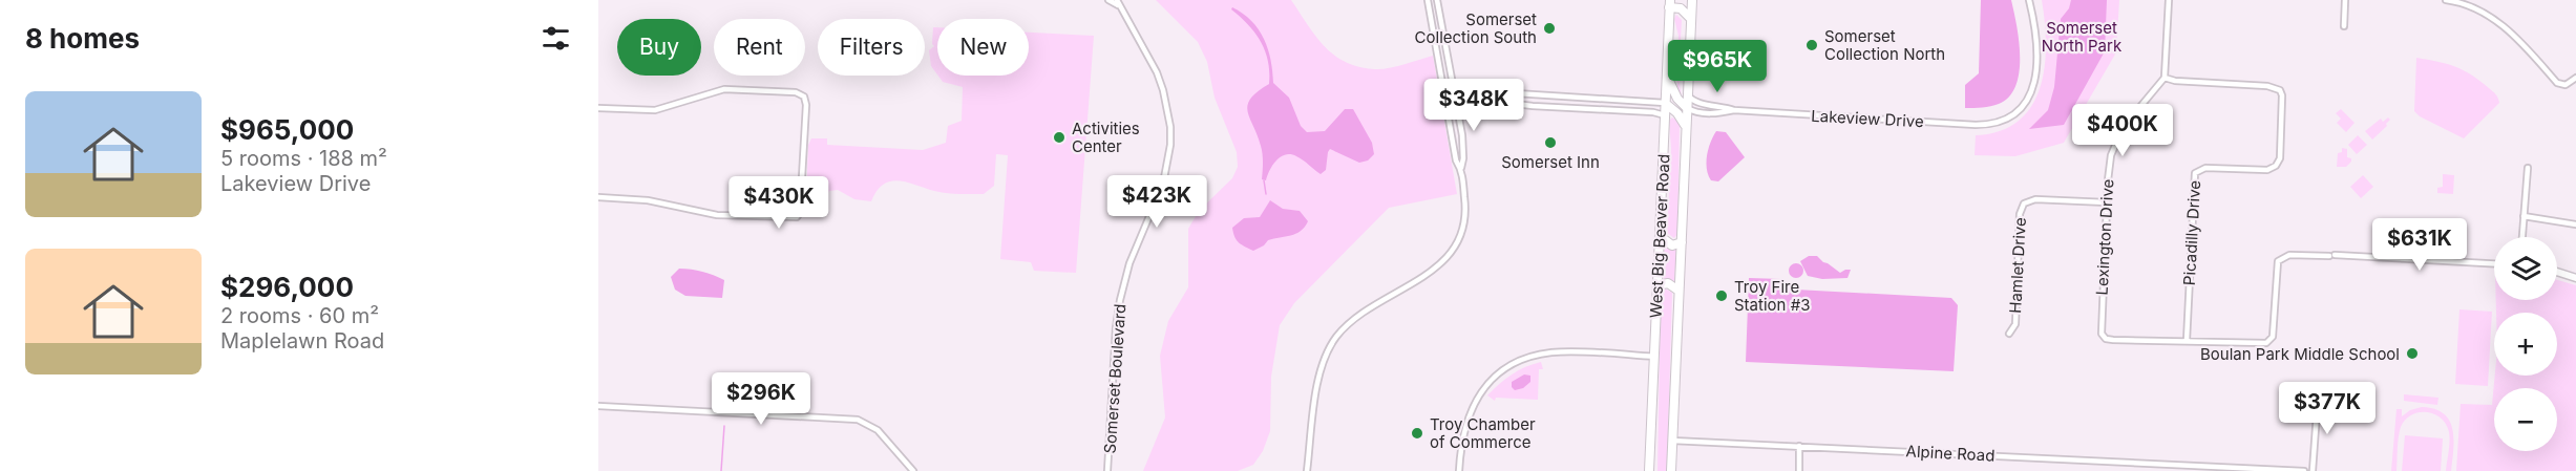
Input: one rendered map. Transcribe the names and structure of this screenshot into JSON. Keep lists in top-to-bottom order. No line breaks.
{"streets":{"main road":["West Big Beaver Road"],"street":["Lakeview Drive","Picadilly Drive","Lexington Drive","Hamlet Drive","Somerset Boulevard","Alpine Road"]},"crossings":[["Lakeview Drive","West Big Beaver Road"],["Picadilly Drive","Lexington Drive"],["West Big Beaver Road","Alpine Road"],["Lexington Drive","Hamlet Drive"]],"parks":["Somerset North Park"],"places":["Somerset Collection South","Somerset Collection North","Activities Center","Somerset Inn","Troy Fire Station #3","Boulan Park Middle School","Troy Chamber of Commerce"],"page":{"heading":"8 homes","chip":["Buy","Rent","Filters","New"],"price":["$965K","$348K","$400K","$423K","$430K","$631K","$296K","$377K"],"list":[{"name":"$965,000","note":"5 rooms · 188 m² · Lakeview Drive"},{"name":"$296,000","note":"2 rooms · 60 m² · Maplelawn Road"}],"map_buttons":["+","−"]}}
